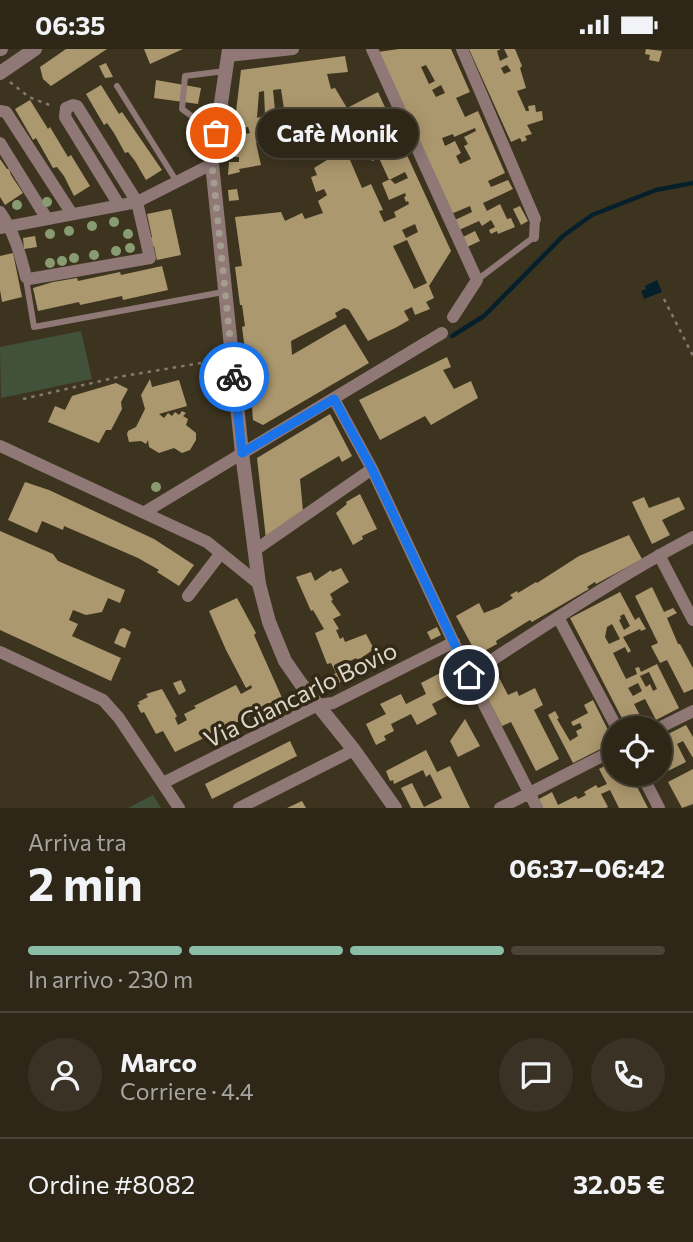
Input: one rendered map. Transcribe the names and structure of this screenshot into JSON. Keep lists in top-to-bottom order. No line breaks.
{"streets":{"street":["Via Giancarlo Bovio"]},"places":["Cafè Monik"],"page":{"status":"06:35","bubble":"Cafè Monik","heading":["2 min","Arriva tra","06:37–06:42"],"panel":["Marco","Corriere · 4.4","Ordine #8082","32.05 €"],"bar":"In arrivo · 230 m"}}
